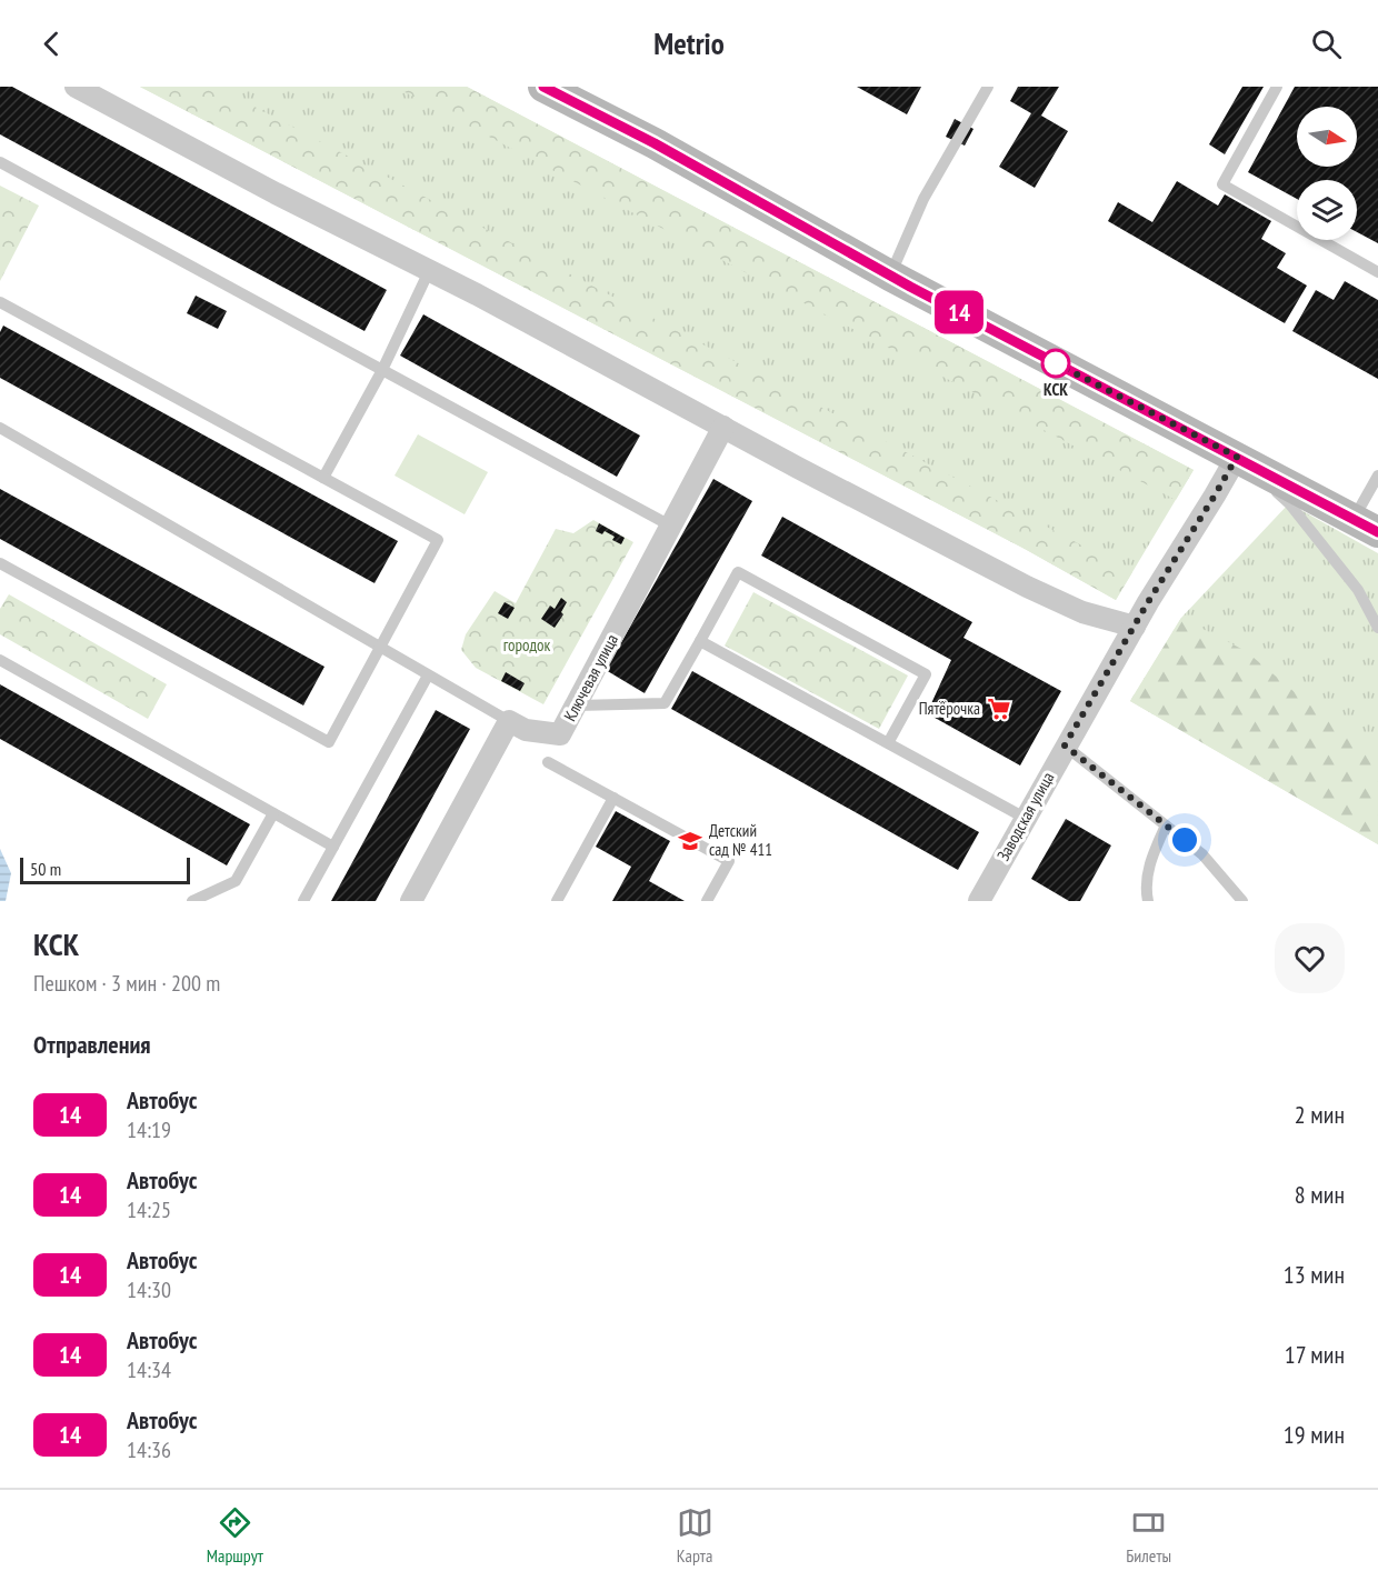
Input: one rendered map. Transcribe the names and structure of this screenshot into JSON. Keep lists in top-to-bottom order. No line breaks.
{"streets":{"street":["Ключевая улица","Заводская улица"]},"parks":["городок"],"places":{"other":["КСК"],"supermarket":["Пятёрочка"],"school or university":["Детский сад № 411"]},"lines":["bus line 14"],"scale_bar":"50 m","north":"right","page":{"header":"Metrio","on_map":"14","scale":"50 m","heading":[["КСК","Пешком · 3 мин · 200 m"],"Отправления"],"list":[{"mark":"14","name":"Автобус","note":"14:19","value":"2 мин"},{"mark":"14","name":"Автобус","note":"14:25","value":"8 мин"},{"mark":"14","name":"Автобус","note":"14:30","value":"13 мин"},{"mark":"14","name":"Автобус","note":"14:34","value":"17 мин"},{"mark":"14","name":"Автобус","note":"14:36","value":"19 мин"}],"tabs":["Маршрут","Карта","Билеты"]}}
